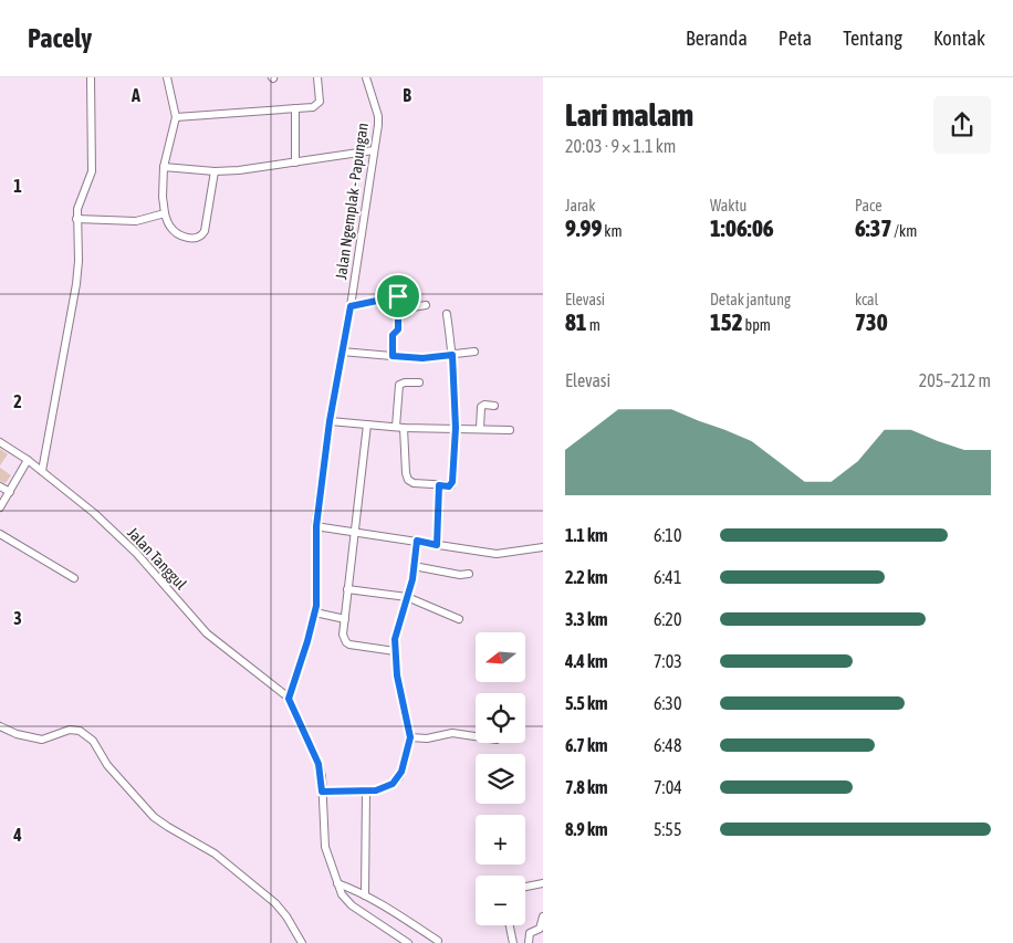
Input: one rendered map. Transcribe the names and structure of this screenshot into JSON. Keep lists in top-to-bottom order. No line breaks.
{"streets":{"street":["Jalan Ngemplak - Papungan","Jalan Tanggul"]},"crossings":[["Jalan Ngemplak - Papungan","Jalan Tanggul"]],"north":"left","page":{"header":"Pacely","nav":["Beranda","Peta","Tentang","Kontak"],"heading":["Lari malam","20:03 · 9 × 1.1 km"],"stats":[["Jarak","9.99 km"],["Waktu","1:06:06"],["Pace","6:37 /km"],["Elevasi","81 m"],["Detak jantung","152 bpm"],["kcal","730"]],"chart":["Elevasi","205–212 m"],"list":[{"name":"1.1 km","note":"6:10"},{"name":"2.2 km","note":"6:41"},{"name":"3.3 km","note":"6:20"},{"name":"4.4 km","note":"7:03"},{"name":"5.5 km","note":"6:30"},{"name":"6.7 km","note":"6:48"},{"name":"7.8 km","note":"7:04"},{"name":"8.9 km","note":"5:55"}],"map_buttons":["+","−"]},"grid":{"columns":["A","B"],"rows":["1","2","3","4"]}}
